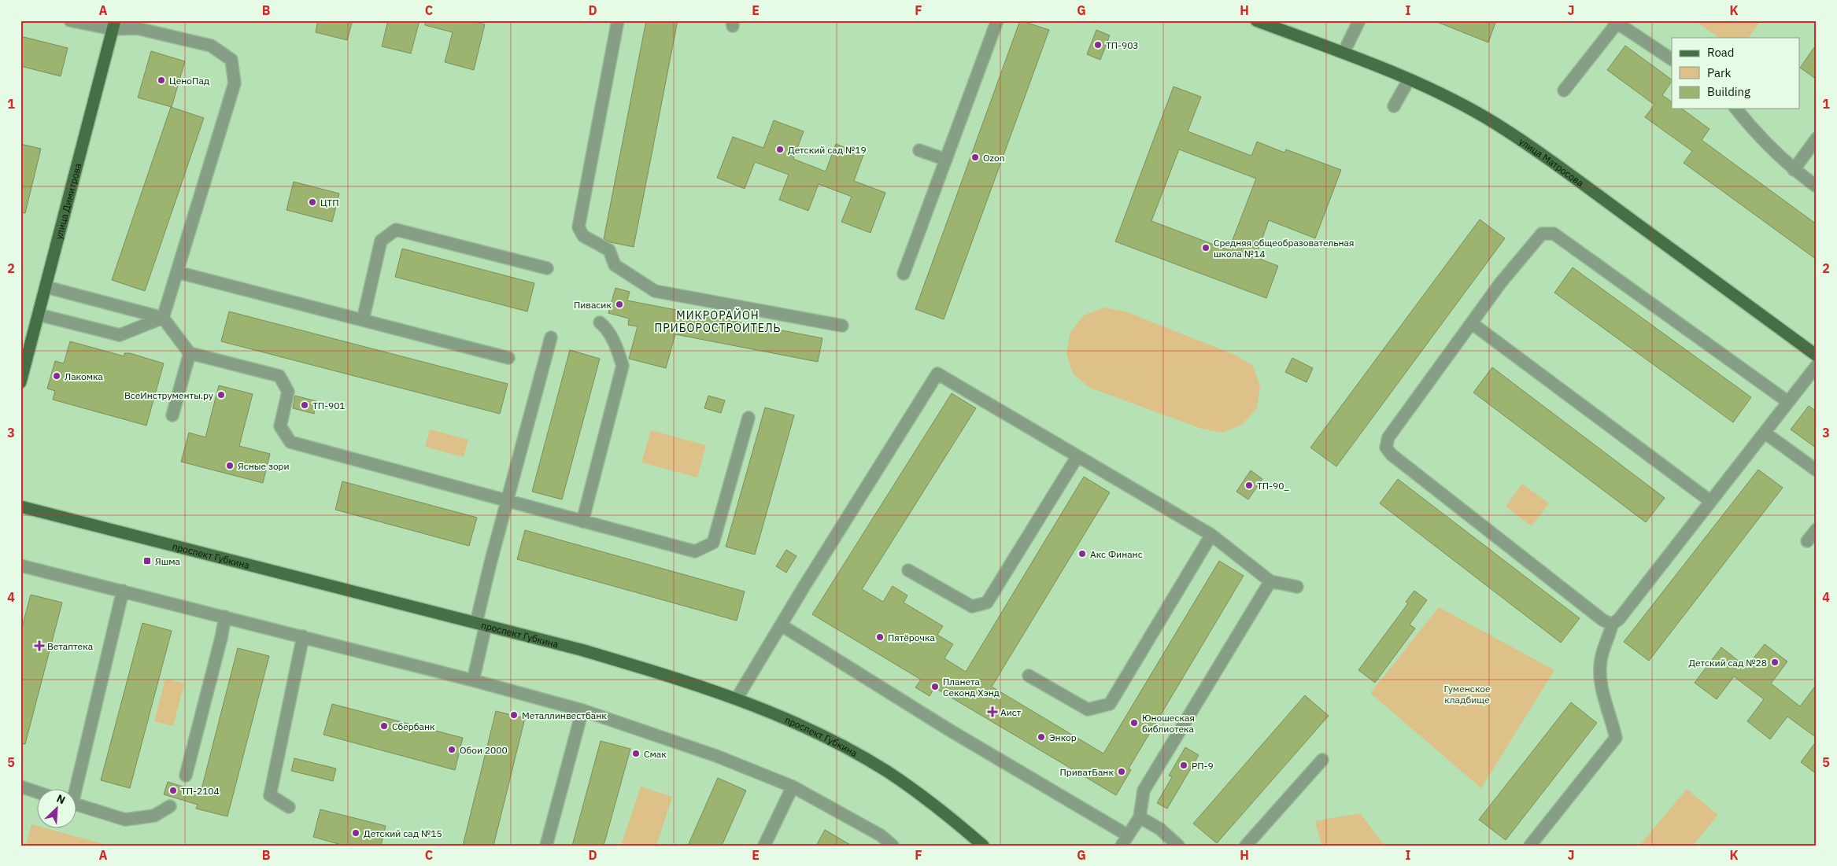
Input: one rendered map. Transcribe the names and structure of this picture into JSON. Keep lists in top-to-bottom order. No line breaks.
{"streets":{"main road":["улица Матросова","улица Димитрова","проспект Губкина"]},"districts":["МИКРОРАЙОН ПРИБОРОСТРОИТЕЛЬ"],"parks":["Гуменское кладбище"],"places":{"other":["ТП-903","ЦеноПад","Детский сад №19","Ozon","ЦТП","Средняя общеобразовательная школа №14","Пивасик","Лакомка","ВсеИнструменты.ру","ТП-901","Ясные зори","ТП-90_","Акс Финанс","Пятёрочка","Детский сад №28","Планета Секонд Хэнд","Металлинвестбанк","Юношеская библиотека","Сбербанк","Энкор","Обои 2000","Смак","РП-9","ПриватБанк","ТП-2104","Детский сад №15"],"transit":["Яшма"],"health":["Ветаптека","Аист"]},"legend":["Road","Park","Building"],"north":"top right","grid":{"columns":["A","B","C","D","E","F","G","H","I","J","K"],"rows":["1","2","3","4","5"]}}
